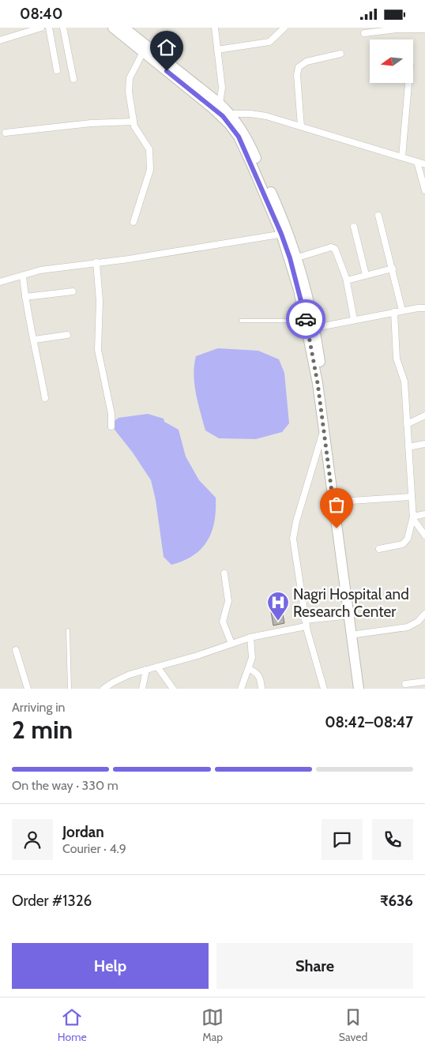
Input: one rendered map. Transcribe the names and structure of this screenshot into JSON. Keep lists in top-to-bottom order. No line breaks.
{"places":{"hospital":["Nagri Hospital and Research Center"]},"north":"left","page":{"status":"08:40","heading":["2 min","Arriving in","08:42–08:47"],"panel":["Jordan","Courier · 4.9","Order #1326","₹636"],"bar":"On the way · 330 m","buttons":["Help","Share"],"tabs":["Home","Map","Saved"]}}
